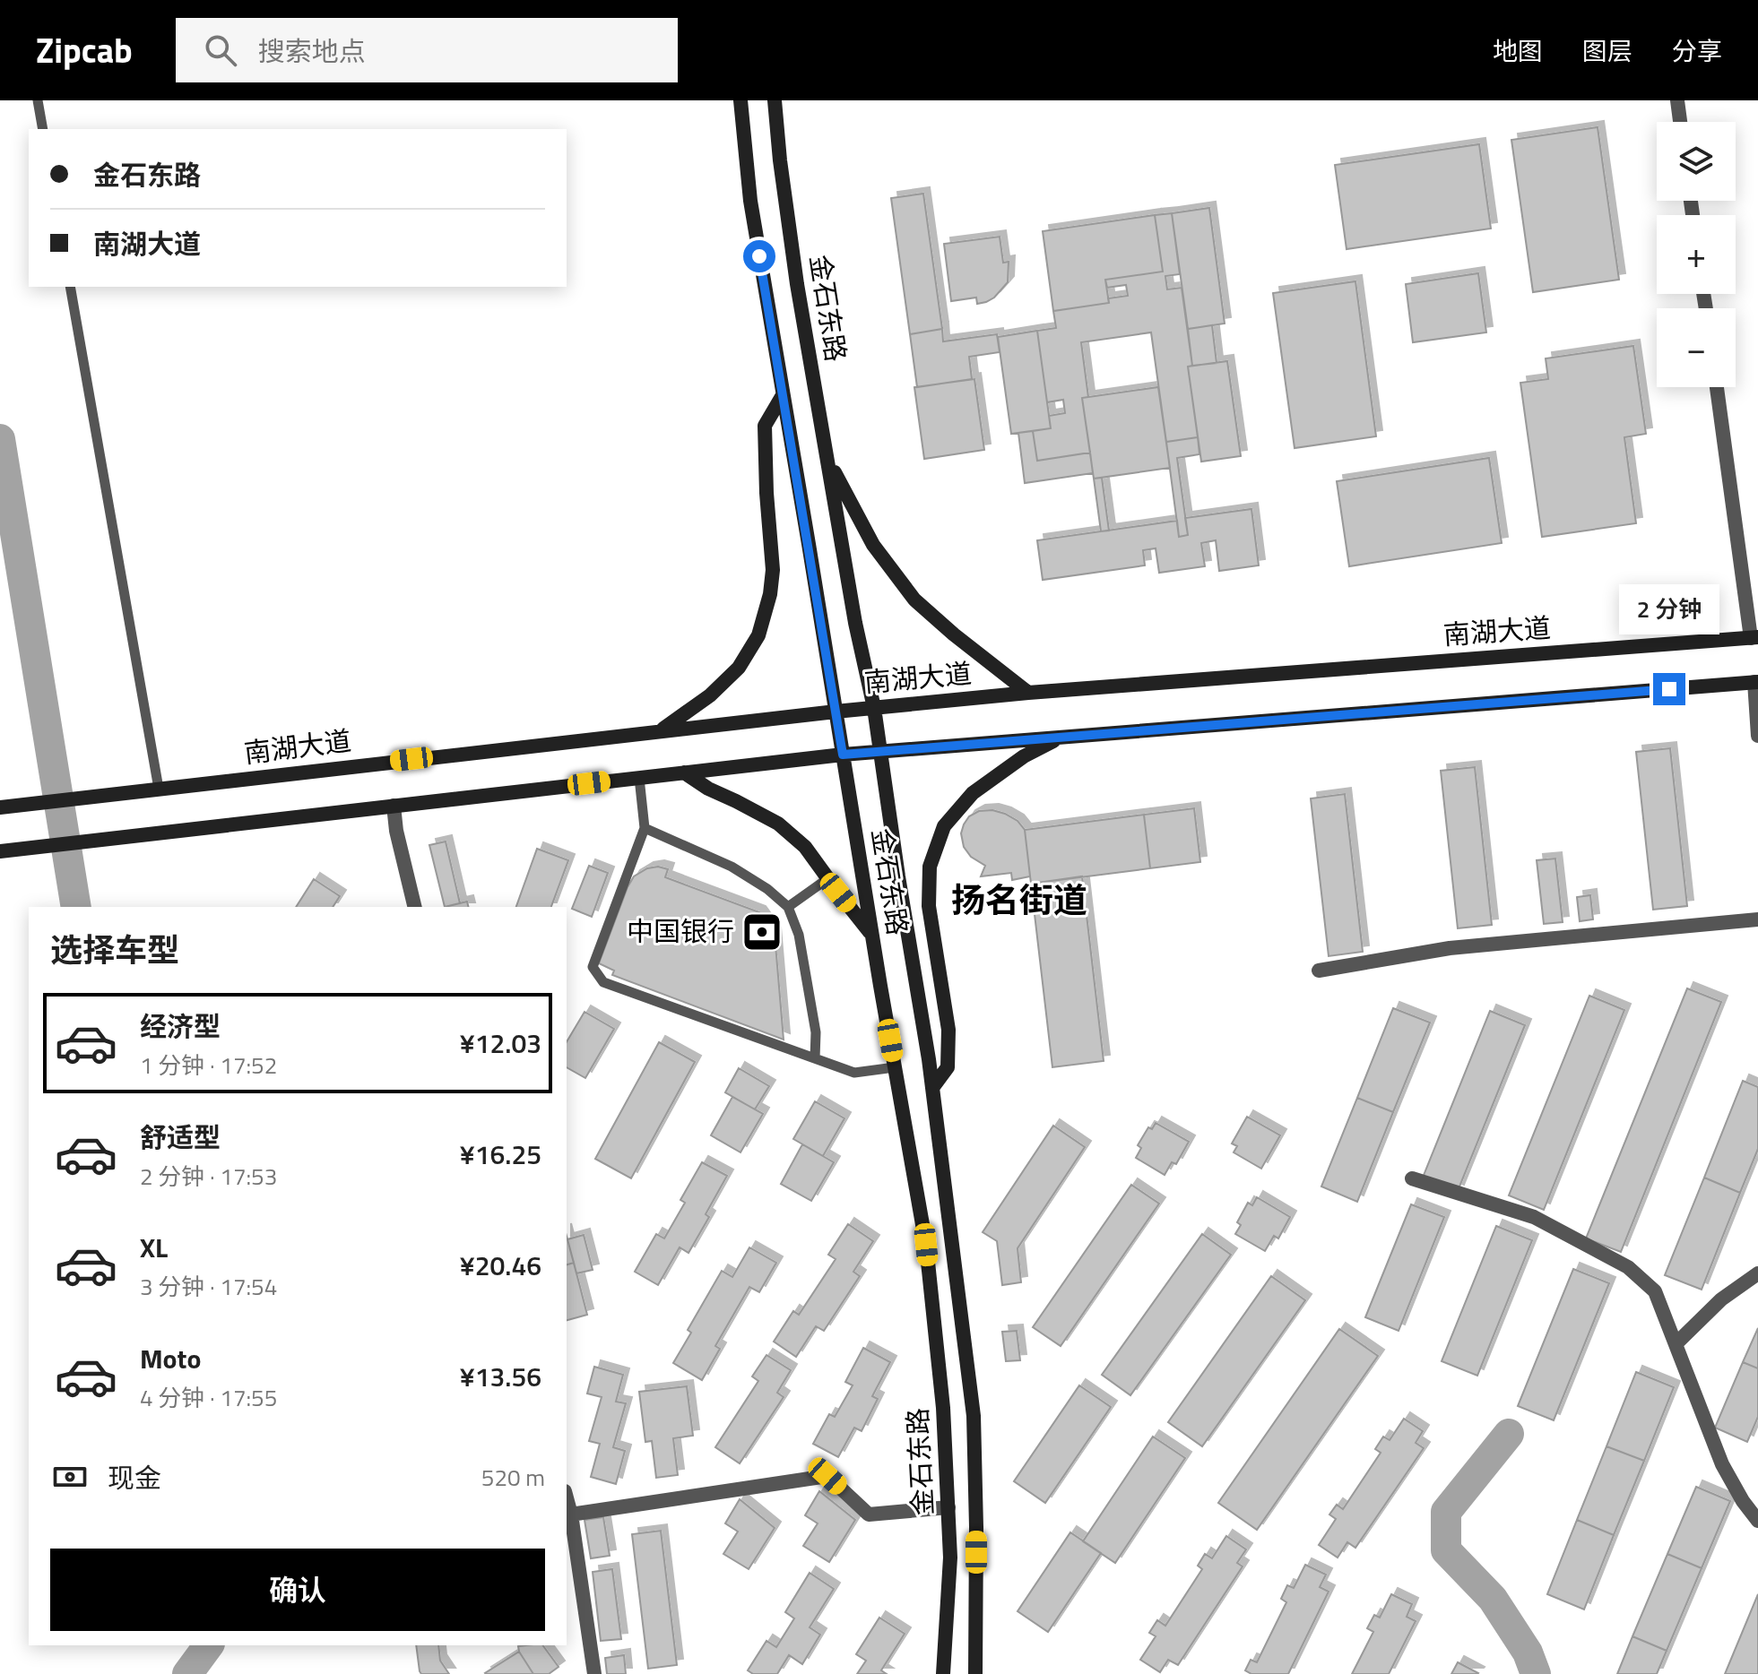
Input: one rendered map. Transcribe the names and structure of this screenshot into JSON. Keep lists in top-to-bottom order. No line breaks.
{"streets":{"main road":["金石东路","南湖大道"]},"crossings":[["金石东路","南湖大道"]],"districts":["扬名街道"],"places":{"bank":["中国银行"]},"page":{"header":"Zipcab","search":"搜索地点","nav":["地图","图层","分享"],"map_buttons":["+","−"],"banner":["金石东路","南湖大道"],"bubble":"2 分钟","heading":"选择车型","list":[{"name":"经济型","note":"1 分钟 · 17:52","value":"¥12.03"},{"name":"舒适型","note":"2 分钟 · 17:53","value":"¥16.25"},{"name":"XL","note":"3 分钟 · 17:54","value":"¥20.46"},{"name":"Moto","note":"4 分钟 · 17:55","value":"¥13.56"}],"pay":["现金","520 m"],"buttons":"确认"}}
